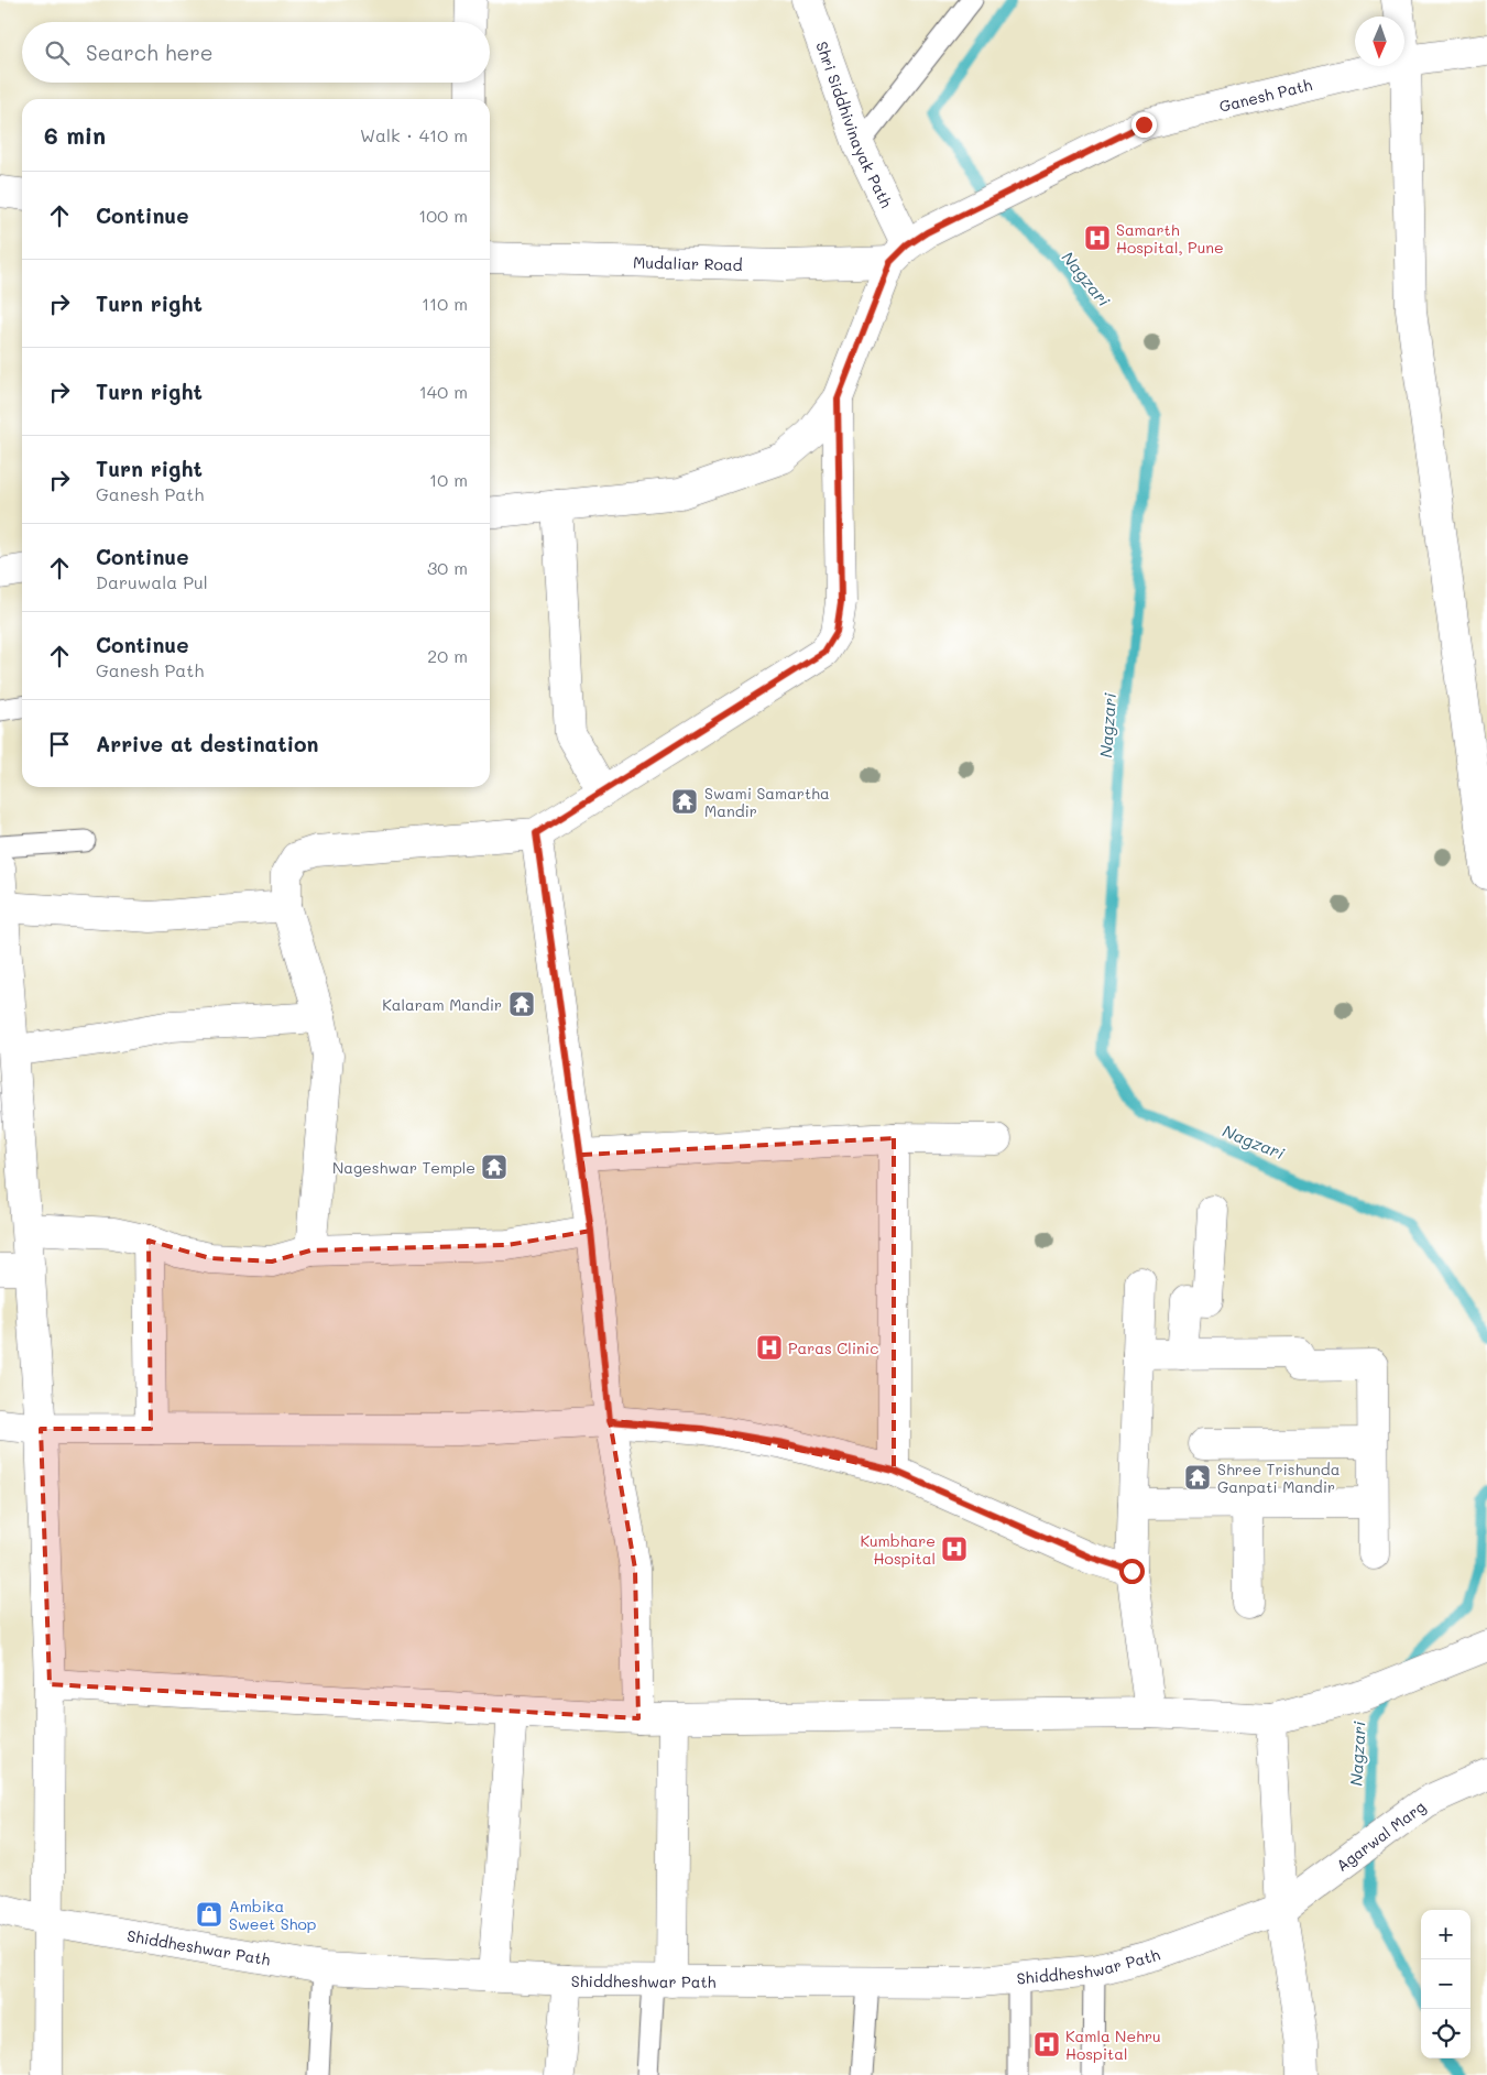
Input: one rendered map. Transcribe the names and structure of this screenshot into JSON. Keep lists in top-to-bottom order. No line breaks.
{"streets":{"street":["Ganesh Path","Shri Siddhivinayak Path","Mudaliar Road","Agarwal Marg","Shiddheshwar Path"]},"crossings":[["Ganesh Path","Shri Siddhivinayak Path"],["Ganesh Path","Mudaliar Road"],["Shri Siddhivinayak Path","Mudaliar Road"],["Agarwal Marg","Shiddheshwar Path"]],"water":["Nagzari"],"places":{"hospital":["Samarth Hospital, Pune","Paras Clinic","Kumbhare Hospital","Kamla Nehru Hospital"],"temple":["Swami Samartha Mandir","Kalaram Mandir","Nageshwar Temple","Shree Trishunda Ganpati Mandir"],"shop":["Ambika Sweet Shop"]},"north":"bottom","page":{"search":"Search here","heading":["6 min","Walk · 410 m"],"list":[["Continue","100 m"],["Turn right","110 m"],["Turn right","140 m"],["Turn right","Ganesh Path","10 m"],["Continue","Daruwala Pul","30 m"],["Continue","Ganesh Path","20 m"],"Arrive at destination"],"map_buttons":["+","−"]}}
